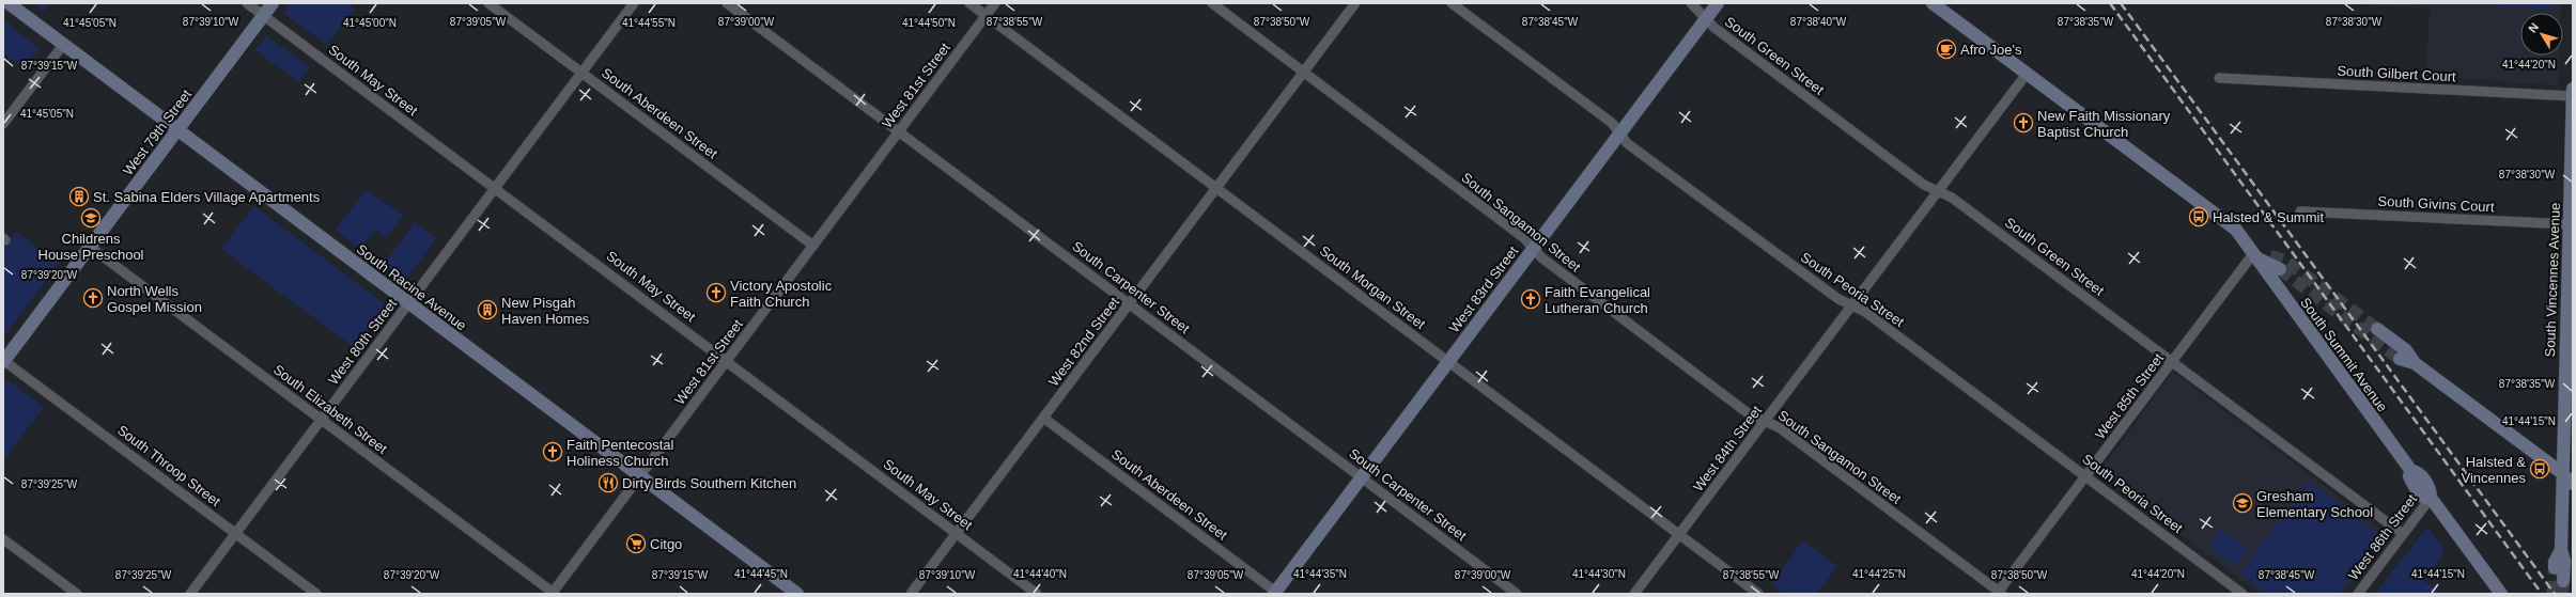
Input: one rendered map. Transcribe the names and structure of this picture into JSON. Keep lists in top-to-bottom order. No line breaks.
{"streets":{"street":["South Green Street","South Gilbert Court","South May Street","West 81st Street","South Aberdeen Street","West 79th Street","South Givins Court","South Sangamon Street","South Vincennes Avenue","South Racine Avenue","South Carpenter Street","South Morgan Street","West 83rd Street","South Peoria Street","West 80th Street","West 82nd Street","South Summit Avenue","West 85th Street","South Elizabeth Street","West 84th Street","South Throop Street","West 86th Street"]},"crossings":[["South Green Street","West 83rd Street"],["South Green Street","West 85th Street"],["South Green Street","West 84th Street"],["South Green Street","West 86th Street"],["South Gilbert Court","South Vincennes Avenue"],["South May Street","West 81st Street"],["South May Street","West 79th Street"],["South May Street","West 80th Street"],["South May Street","West 82nd Street"],["West 81st Street","South Aberdeen Street"],["West 81st Street","South Racine Avenue"],["West 81st Street","South Carpenter Street"],["West 81st Street","South Morgan Street"],["West 81st Street","South Elizabeth Street"],["South Aberdeen Street","West 83rd Street"],["South Aberdeen Street","West 80th Street"],["South Aberdeen Street","West 82nd Street"],["West 79th Street","South Racine Avenue"],["West 79th Street","South Elizabeth Street"],["West 79th Street","South Throop Street"],["South Givins Court","South Vincennes Avenue"],["South Sangamon Street","West 83rd Street"],["South Sangamon Street","West 82nd Street"],["South Sangamon Street","West 85th Street"],["South Sangamon Street","West 84th Street"],["South Racine Avenue","West 80th Street"],["South Carpenter Street","West 83rd Street"],["South Carpenter Street","West 82nd Street"],["South Morgan Street","West 83rd Street"],["South Morgan Street","West 82nd Street"],["South Morgan Street","West 84th Street"],["West 83rd Street","South Peoria Street"],["South Peoria Street","West 85th Street"],["South Peoria Street","West 84th Street"],["West 80th Street","South Elizabeth Street"],["West 80th Street","South Throop Street"],["South Summit Avenue","West 85th Street"],["South Summit Avenue","West 84th Street"],["South Summit Avenue","West 86th Street"]],"places":{"cafe":["Afro Joe's"],"church":["New Faith Missionary Baptist Church","Victory Apostolic Faith Church","North Wells Gospel Mission","Faith Evangelical Lutheran Church","Faith Pentecostal Holiness Church"],"building":["St. Sabina Elders Village Apartments","New Pisgah Haven Homes"],"bus stop":["Halsted & Summit","Halsted & Vincennes"],"school or university":["Childrens House Preschool","Gresham Elementary School"],"restaurant":["Dirty Birds Southern Kitchen"],"supermarket":["Citgo"]},"north":"top left","coordinates":["87°39'10\"W","87°39'05\"W","87°39'00\"W","87°38'55\"W","87°38'50\"W","87°38'45\"W","87°38'40\"W","87°38'35\"W","87°38'30\"W","41°45'05\"N","41°45'00\"N","41°44'55\"N","41°44'50\"N","41°44'20\"N","87°39'15\"W","87°39'20\"W","41°44'15\"N","87°39'25\"W","41°44'45\"N","41°44'40\"N","41°44'35\"N","41°44'30\"N","41°44'25\"N"]}
